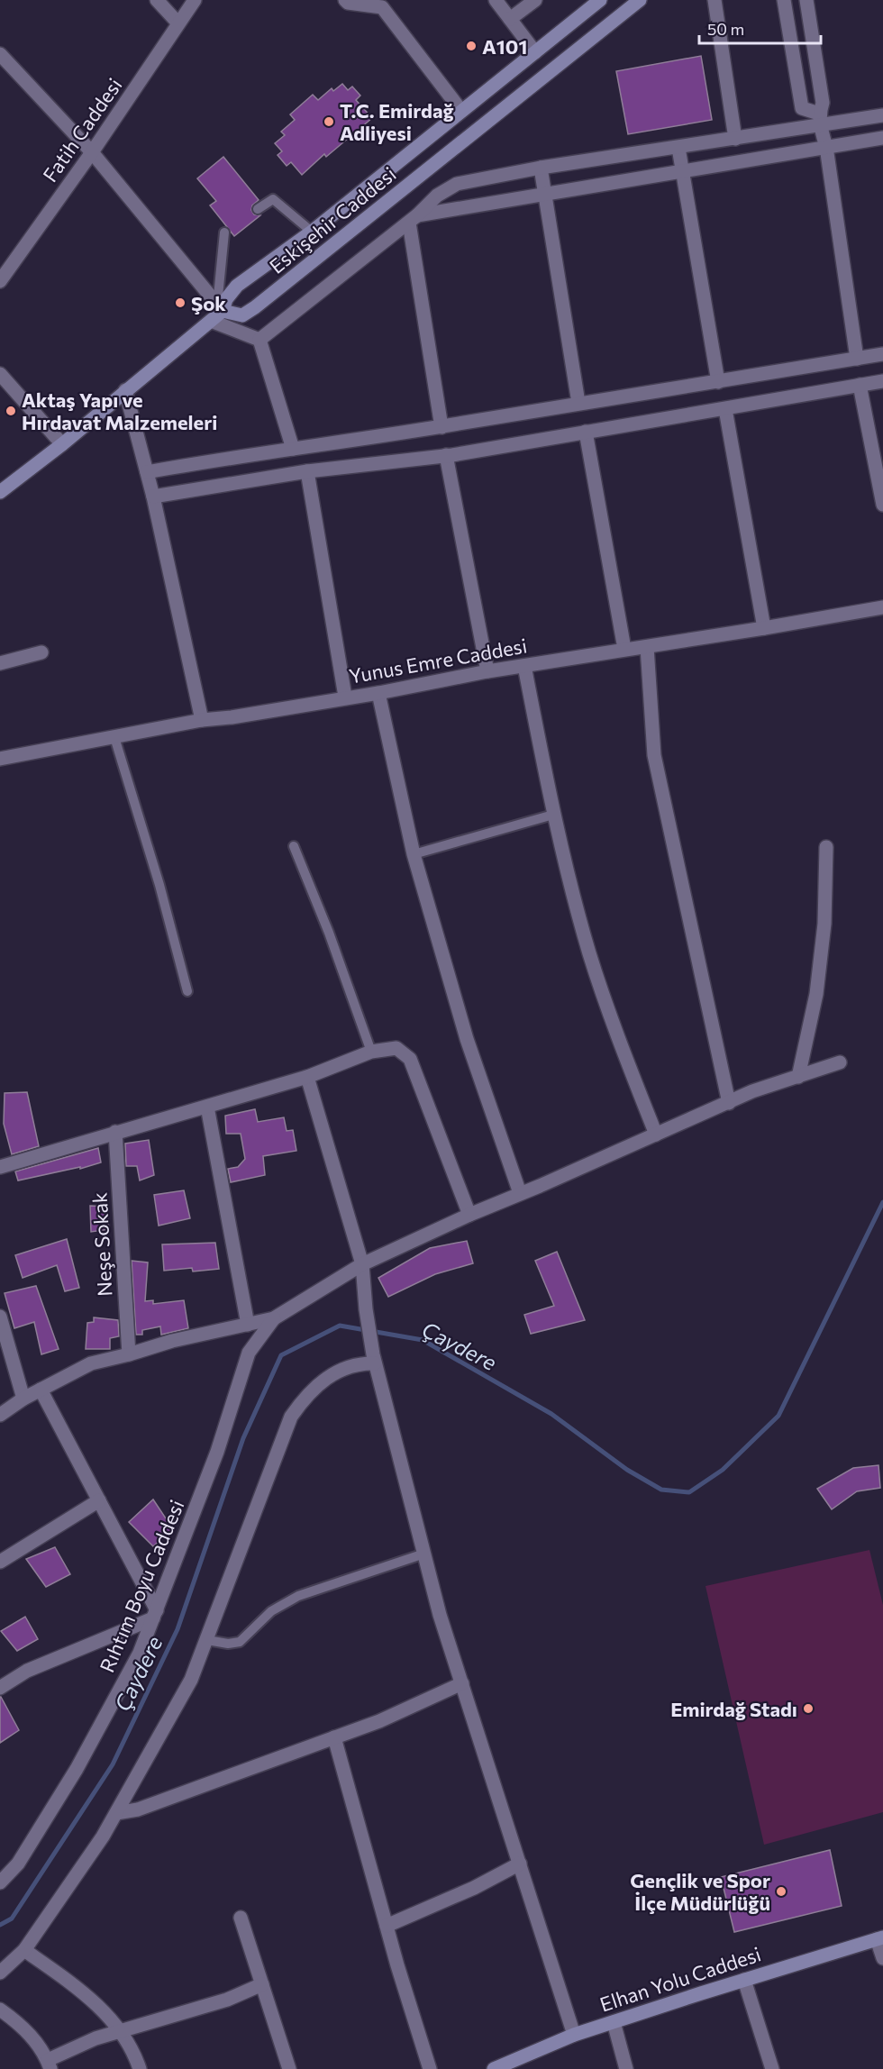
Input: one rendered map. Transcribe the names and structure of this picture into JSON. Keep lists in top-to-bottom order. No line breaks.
{"streets":{"main road":["Eskişehir Caddesi","Elhan Yolu Caddesi"],"street":["Fatih Caddesi","Yunus Emre Caddesi","Neşe Sokak","Rıhtım Boyu Caddesi"]},"water":["Çaydere"],"places":["A101","T.C. Emirdağ Adliyesi","Şok","Aktaş Yapı ve Hırdavat Malzemeleri","Emirdağ Stadı","Gençlik ve Spor İlçe Müdürlüğü"],"scale_bar":"50 m"}
